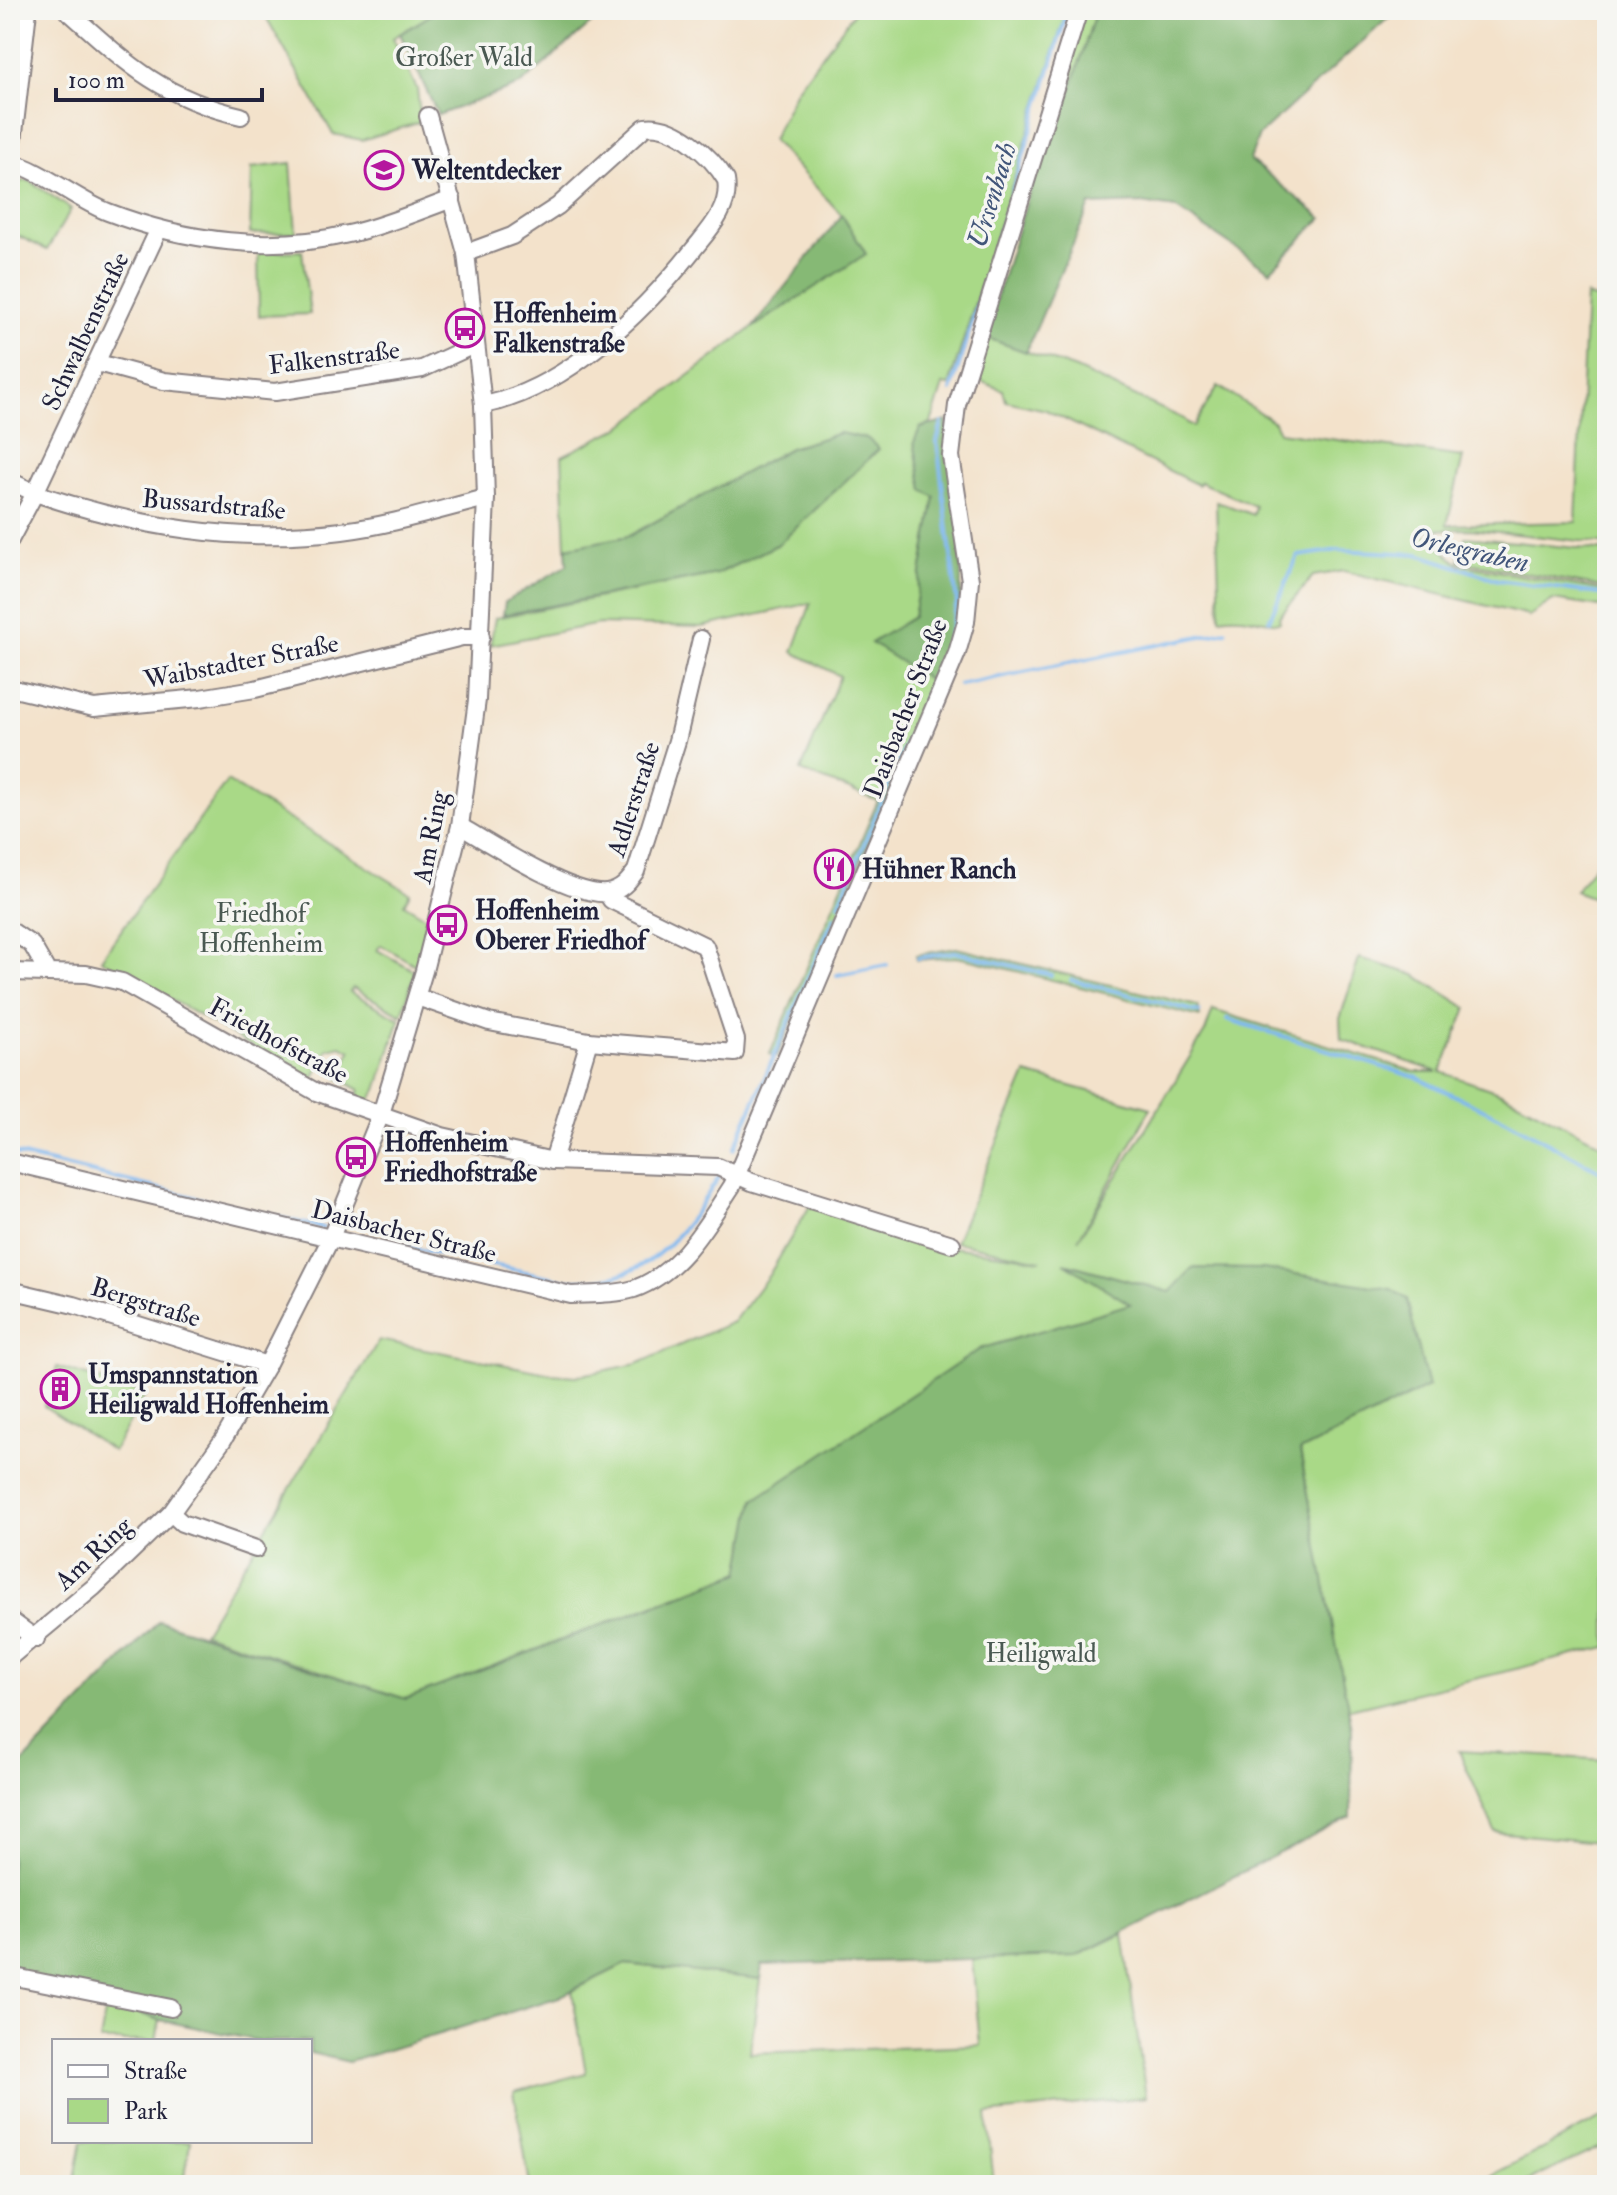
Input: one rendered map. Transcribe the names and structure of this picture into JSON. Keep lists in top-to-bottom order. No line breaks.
{"streets":{"street":["Schwalbenstraße","Falkenstraße","Bussardstraße","Waibstadter Straße","Daisbacher Straße","Adlerstraße","Am Ring","Friedhofstraße","Bergstraße"]},"crossings":[["Schwalbenstraße","Falkenstraße"],["Schwalbenstraße","Bussardstraße"],["Falkenstraße","Am Ring"],["Bussardstraße","Am Ring"],["Waibstadter Straße","Am Ring"],["Daisbacher Straße","Am Ring"],["Daisbacher Straße","Friedhofstraße"],["Adlerstraße","Am Ring"],["Am Ring","Friedhofstraße"],["Am Ring","Bergstraße"]],"water":["Ursenbach","Orlesgraben"],"parks":["Großer Wald","Friedhof Hoffenheim","Heiligwald"],"places":{"school or university":["Weltentdecker"],"bus stop":["Hoffenheim Falkenstraße","Hoffenheim Oberer Friedhof","Hoffenheim Friedhofstraße"],"restaurant":["Hühner Ranch"],"building":["Umspannstation Heiligwald Hoffenheim"]},"legend":["Straße","Park"],"scale_bar":"100 m"}
